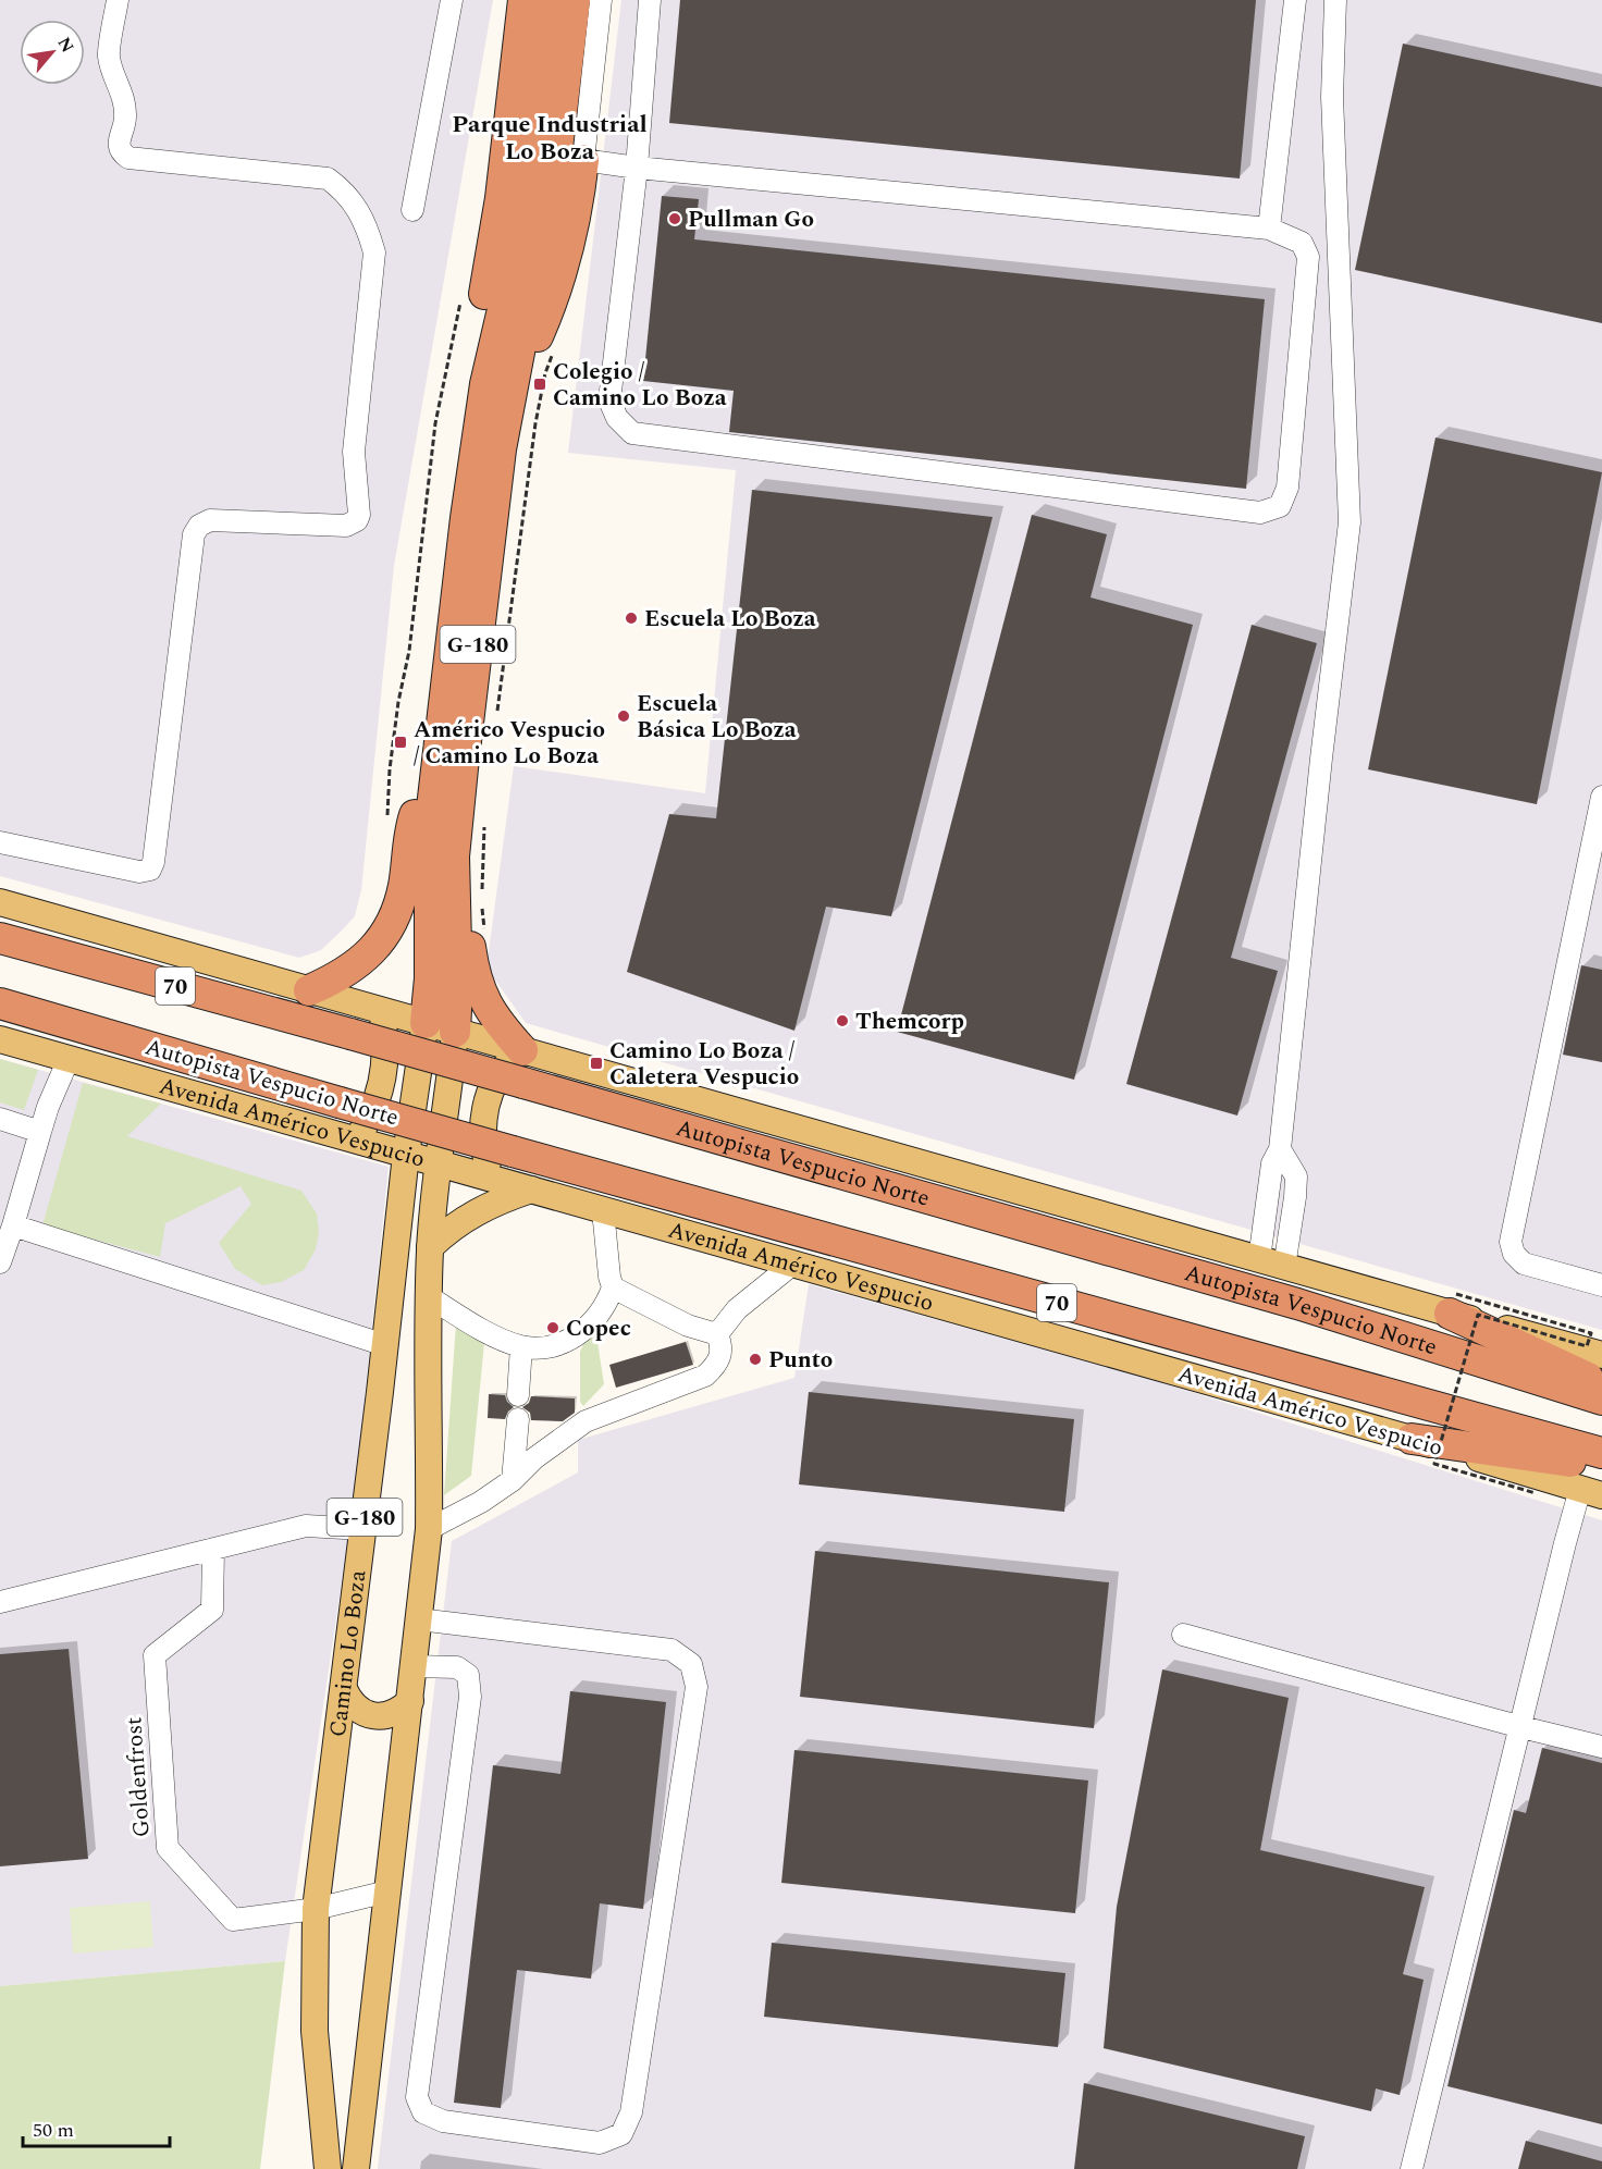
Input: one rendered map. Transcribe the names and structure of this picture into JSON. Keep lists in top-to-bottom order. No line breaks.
{"streets":{"highway":["G-180","70","Autopista Vespucio Norte"],"main road":["Avenida Américo Vespucio","Camino Lo Boza"],"street":["Goldenfrost"]},"crossings":[["G-180","Avenida Américo Vespucio"],["G-180","Camino Lo Boza"],["Avenida Américo Vespucio","Camino Lo Boza"],["Camino Lo Boza","Goldenfrost"]],"districts":["Parque Industrial Lo Boza"],"places":{"other":["Pullman Go","Escuela Lo Boza","Escuela Básica Lo Boza","Themcorp","Copec","Punto"],"transit":["Colegio / Camino Lo Boza","Américo Vespucio / Camino Lo Boza","Camino Lo Boza / Caletera Vespucio"]},"scale_bar":"50 m","north":"top right"}
